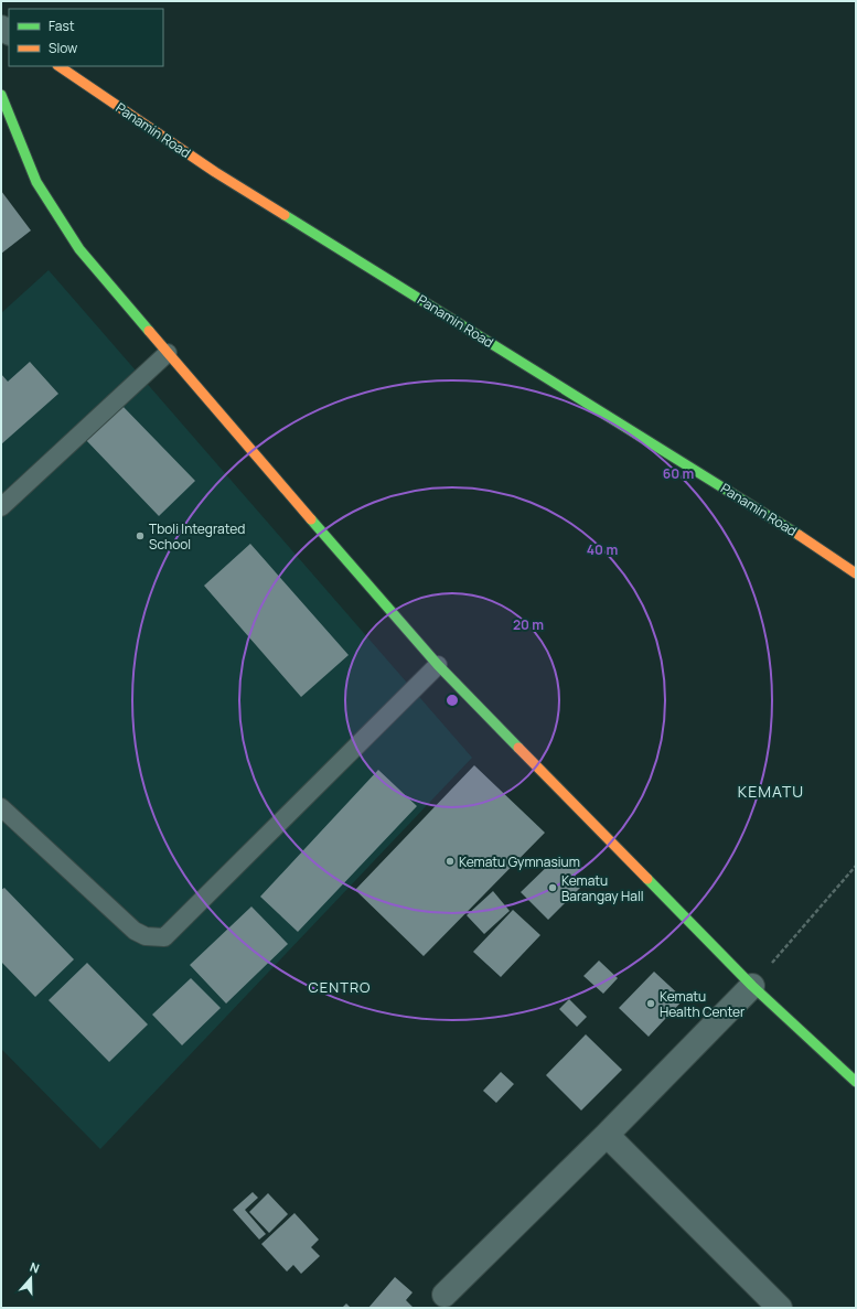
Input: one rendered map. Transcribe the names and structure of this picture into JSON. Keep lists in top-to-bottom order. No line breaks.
{"streets":{"street":["Panamin Road"]},"districts":["KEMATU","CENTRO"],"places":["Tboli Integrated School","Kematu Gymnasium","Kematu Barangay Hall","Kematu Health Center"],"legend":["Fast","Slow"],"north":"top","rings":["60 m","40 m","20 m"]}
